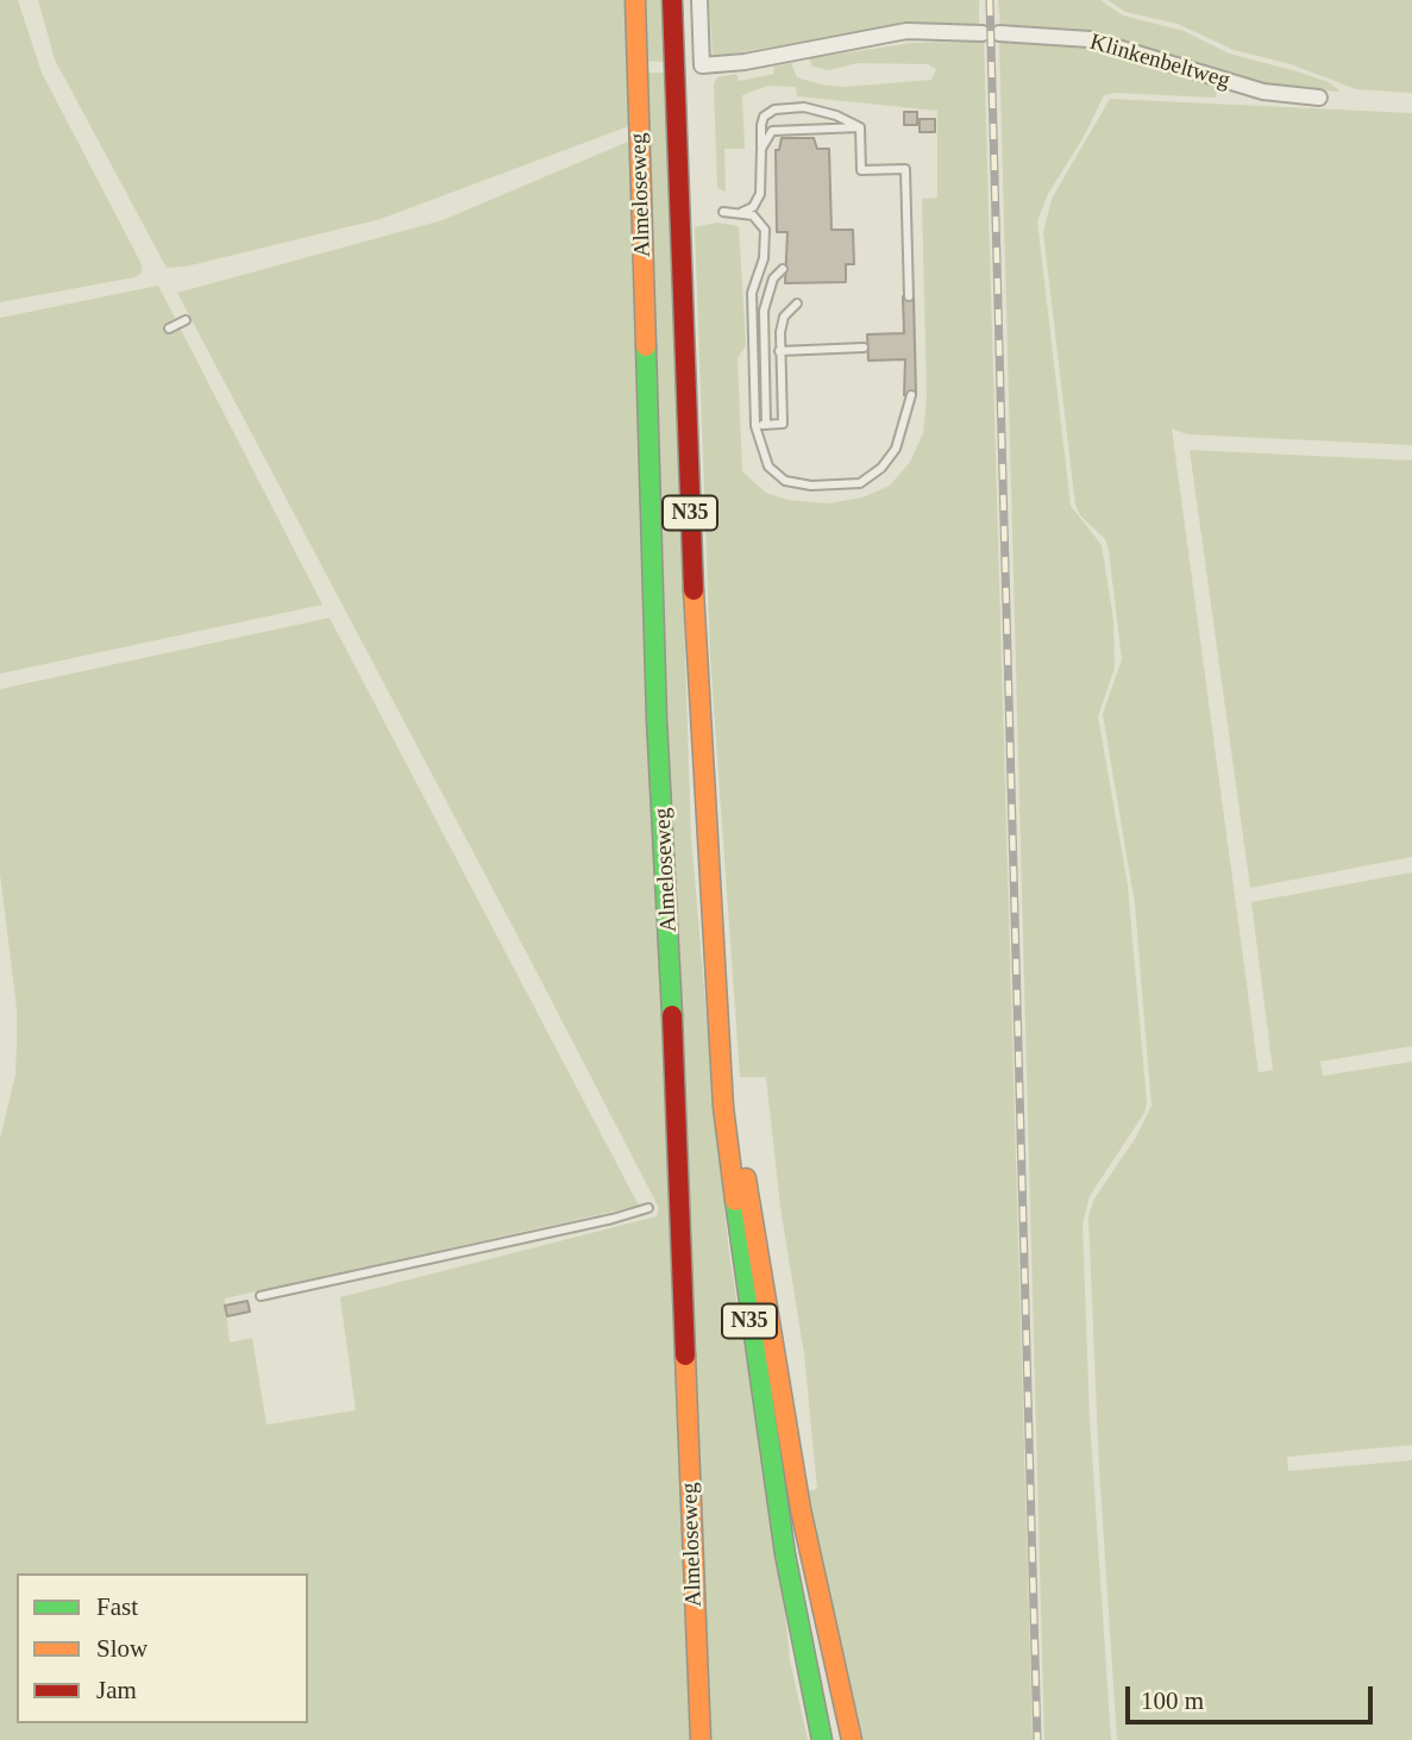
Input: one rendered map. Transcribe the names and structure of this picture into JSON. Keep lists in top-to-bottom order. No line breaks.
{"streets":{"main road":["Almeloseweg","N35"],"street":["Klinkenbeltweg"]},"crossings":[["Almeloseweg","N35"]],"legend":["Fast","Slow","Jam"],"scale_bar":"100 m"}
